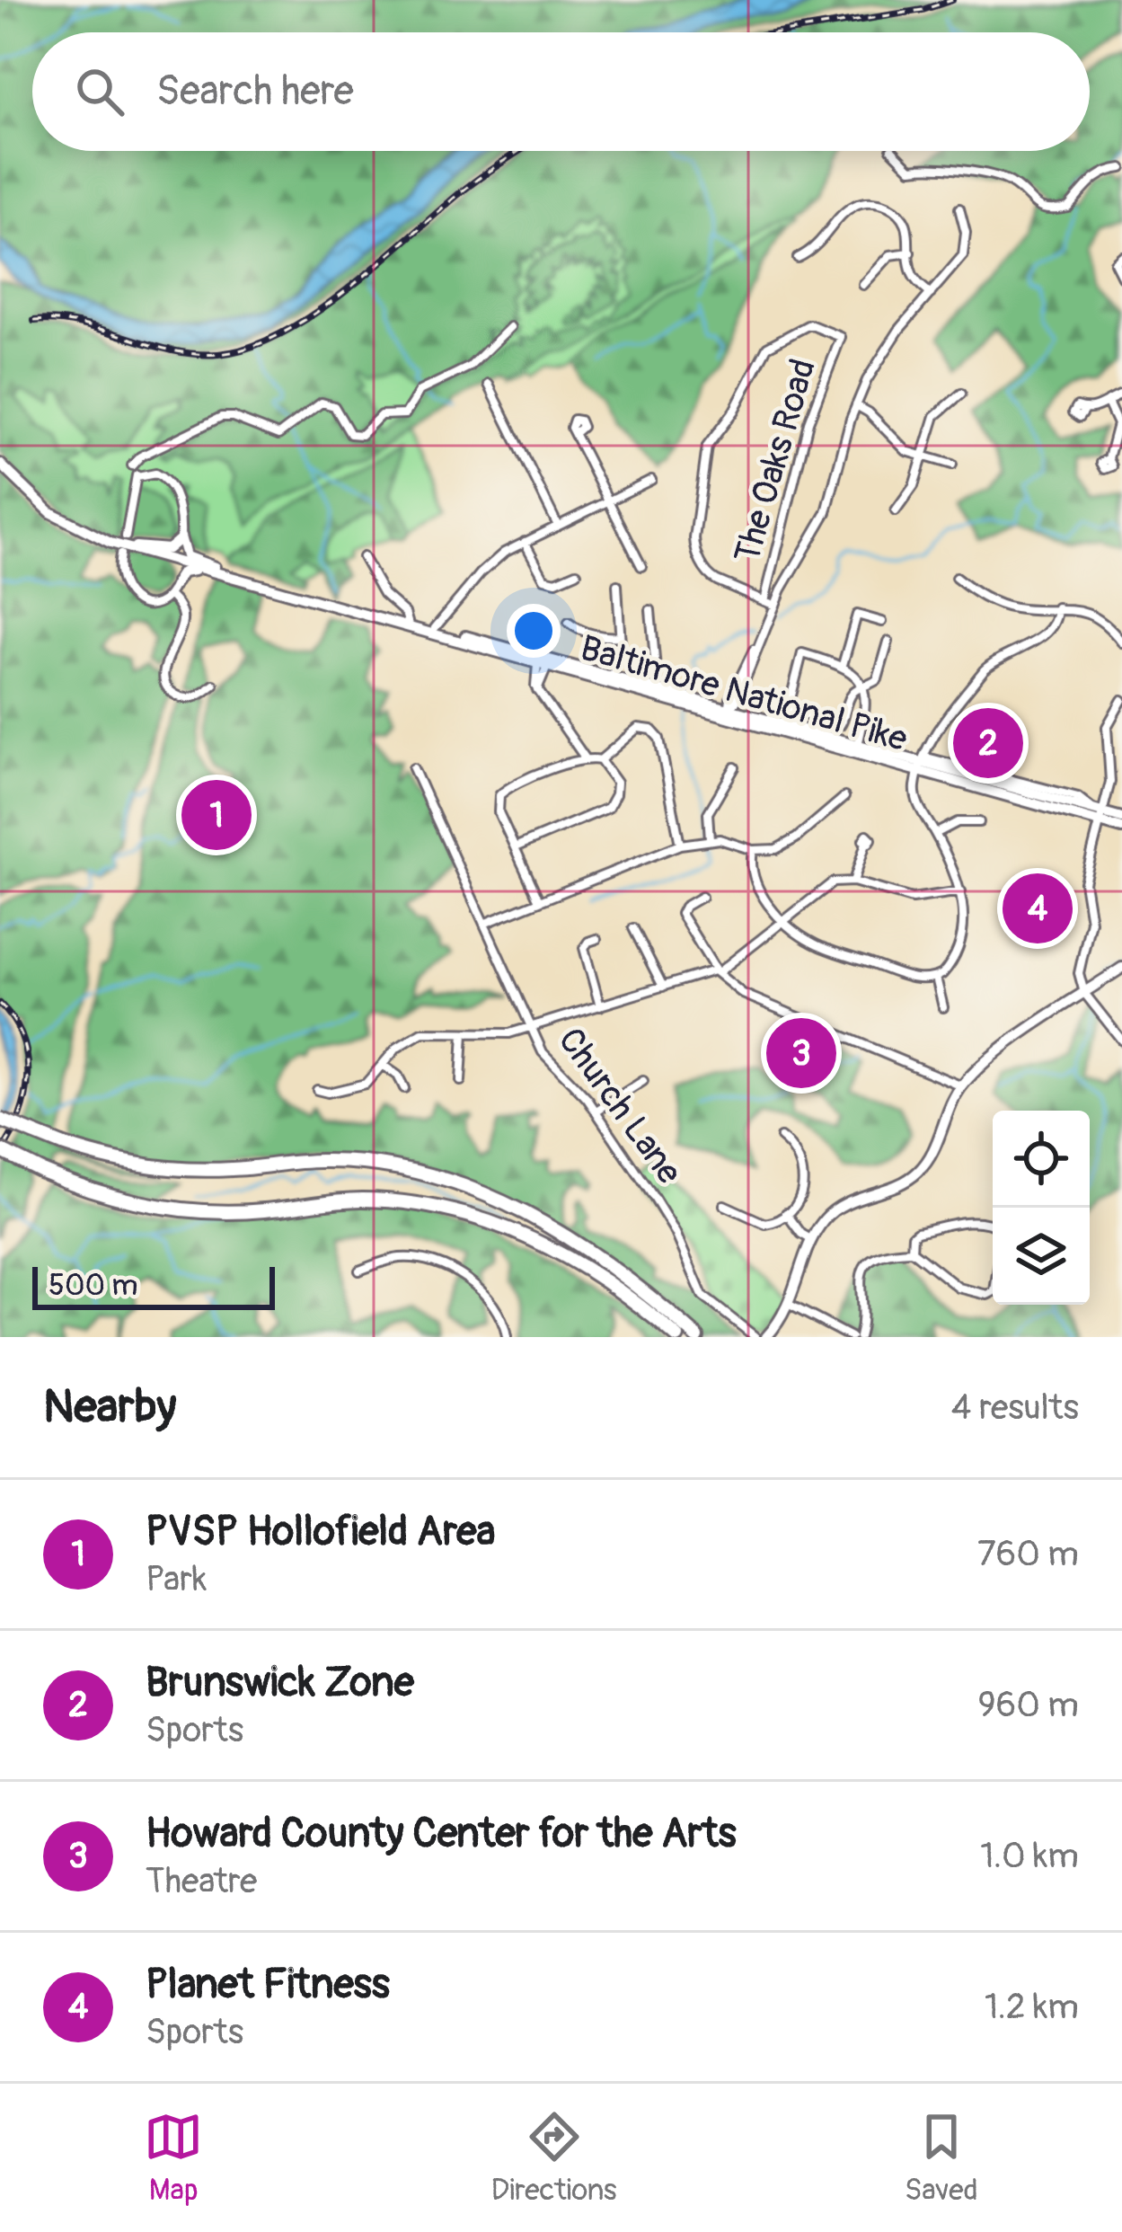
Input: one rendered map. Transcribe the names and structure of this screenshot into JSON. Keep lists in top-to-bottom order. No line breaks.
{"streets":{"main road":["Baltimore National Pike"],"street":["The Oaks Road","Church Lane"]},"scale_bar":"500 m","page":{"search":"Search here","pins":["2","1","4","3"],"scale":"500 m","heading":["Nearby","4 results"],"list":[{"mark":"1","name":"PVSP Hollofield Area","note":"Park","value":"760 m"},{"mark":"2","name":"Brunswick Zone","note":"Sports","value":"960 m"},{"mark":"3","name":"Howard County Center for the Arts","note":"Theatre","value":"1.0 km"},{"mark":"4","name":"Planet Fitness","note":"Sports","value":"1.2 km"}],"nav":["Map","Directions","Saved"]}}
